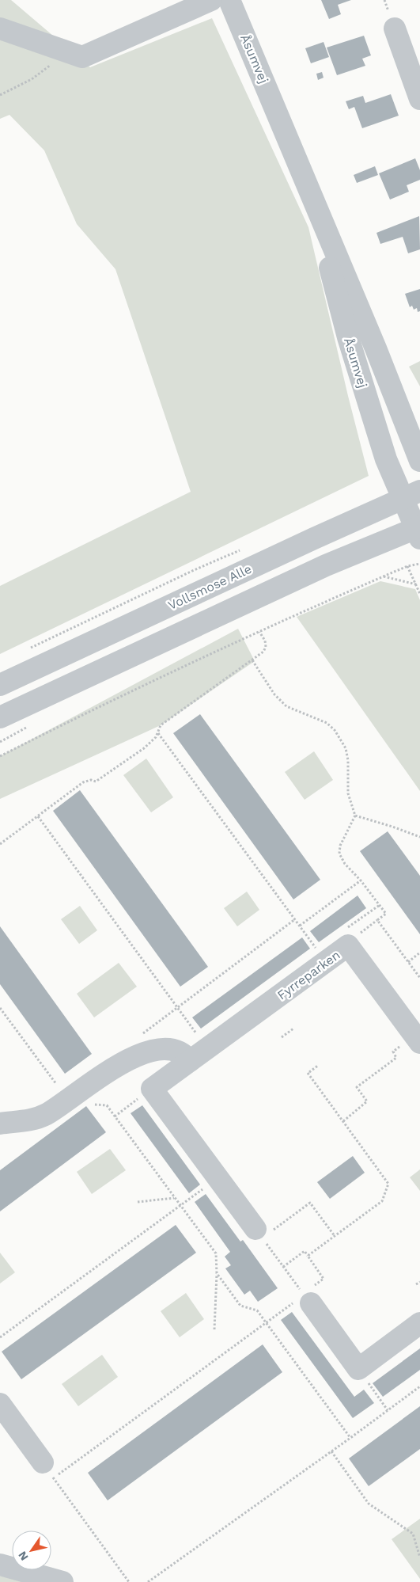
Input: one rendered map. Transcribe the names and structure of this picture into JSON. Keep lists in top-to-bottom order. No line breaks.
{"streets":{"street":["Åsumvej","Vollsmose Alle","Fyrreparken"]},"crossings":[["Åsumvej","Vollsmose Alle"]],"north":"bottom left"}
